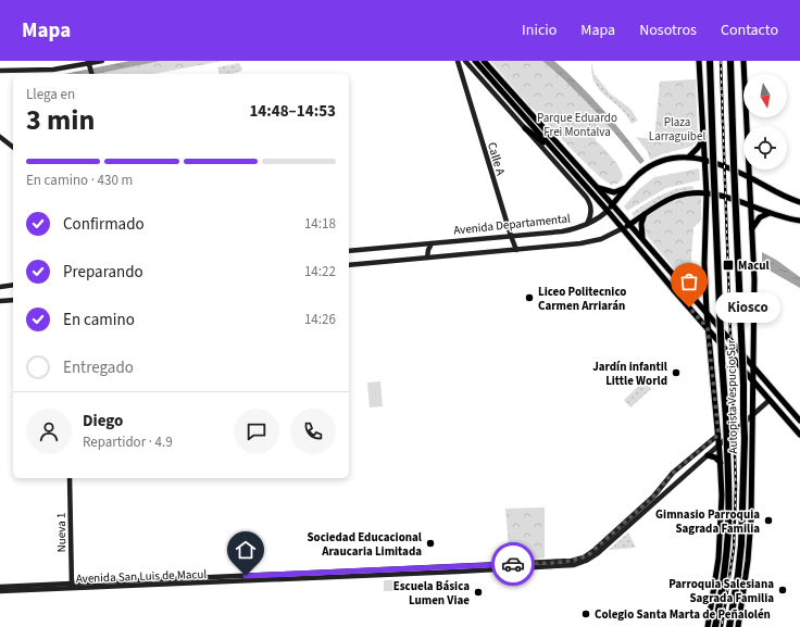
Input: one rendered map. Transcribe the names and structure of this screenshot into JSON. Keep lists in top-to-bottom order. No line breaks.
{"streets":{"highway":["Autopista Vespucio Sur"],"main road":["Avenida Departamental"],"street":["Calle A","Nueva 1","Avenida San Luis de Macul"]},"crossings":[["Calle A","Avenida Departamental"],["Nueva 1","Avenida San Luis de Macul"]],"parks":["Parque Eduardo Frei Montalva","Plaza Larraguibel"],"places":{"transit":["Macul"],"other":["Liceo Politecnico Carmen Arriarán","Kiosco","Jardín infantil Little World","Gimnasio Parroquia Sagrada Familia","Sociedad Educacional Araucaria Limitada","Parroquia Salesiana Sagrada Familia","Escuela Básica Lumen Viae","Colegio Santa Marta de Peñalolén"]},"north":"bottom","page":{"header":"Mapa","nav":["Inicio","Mapa","Nosotros","Contacto"],"heading":["3 min","Llega en","14:48–14:53"],"panel":["Diego","Repartidor · 4.9"],"bar":"En camino · 430 m","list":[["Confirmado","14:18"],["Preparando","14:22"],["En camino","14:26"],"Entregado"],"bubble":"Kiosco"}}
